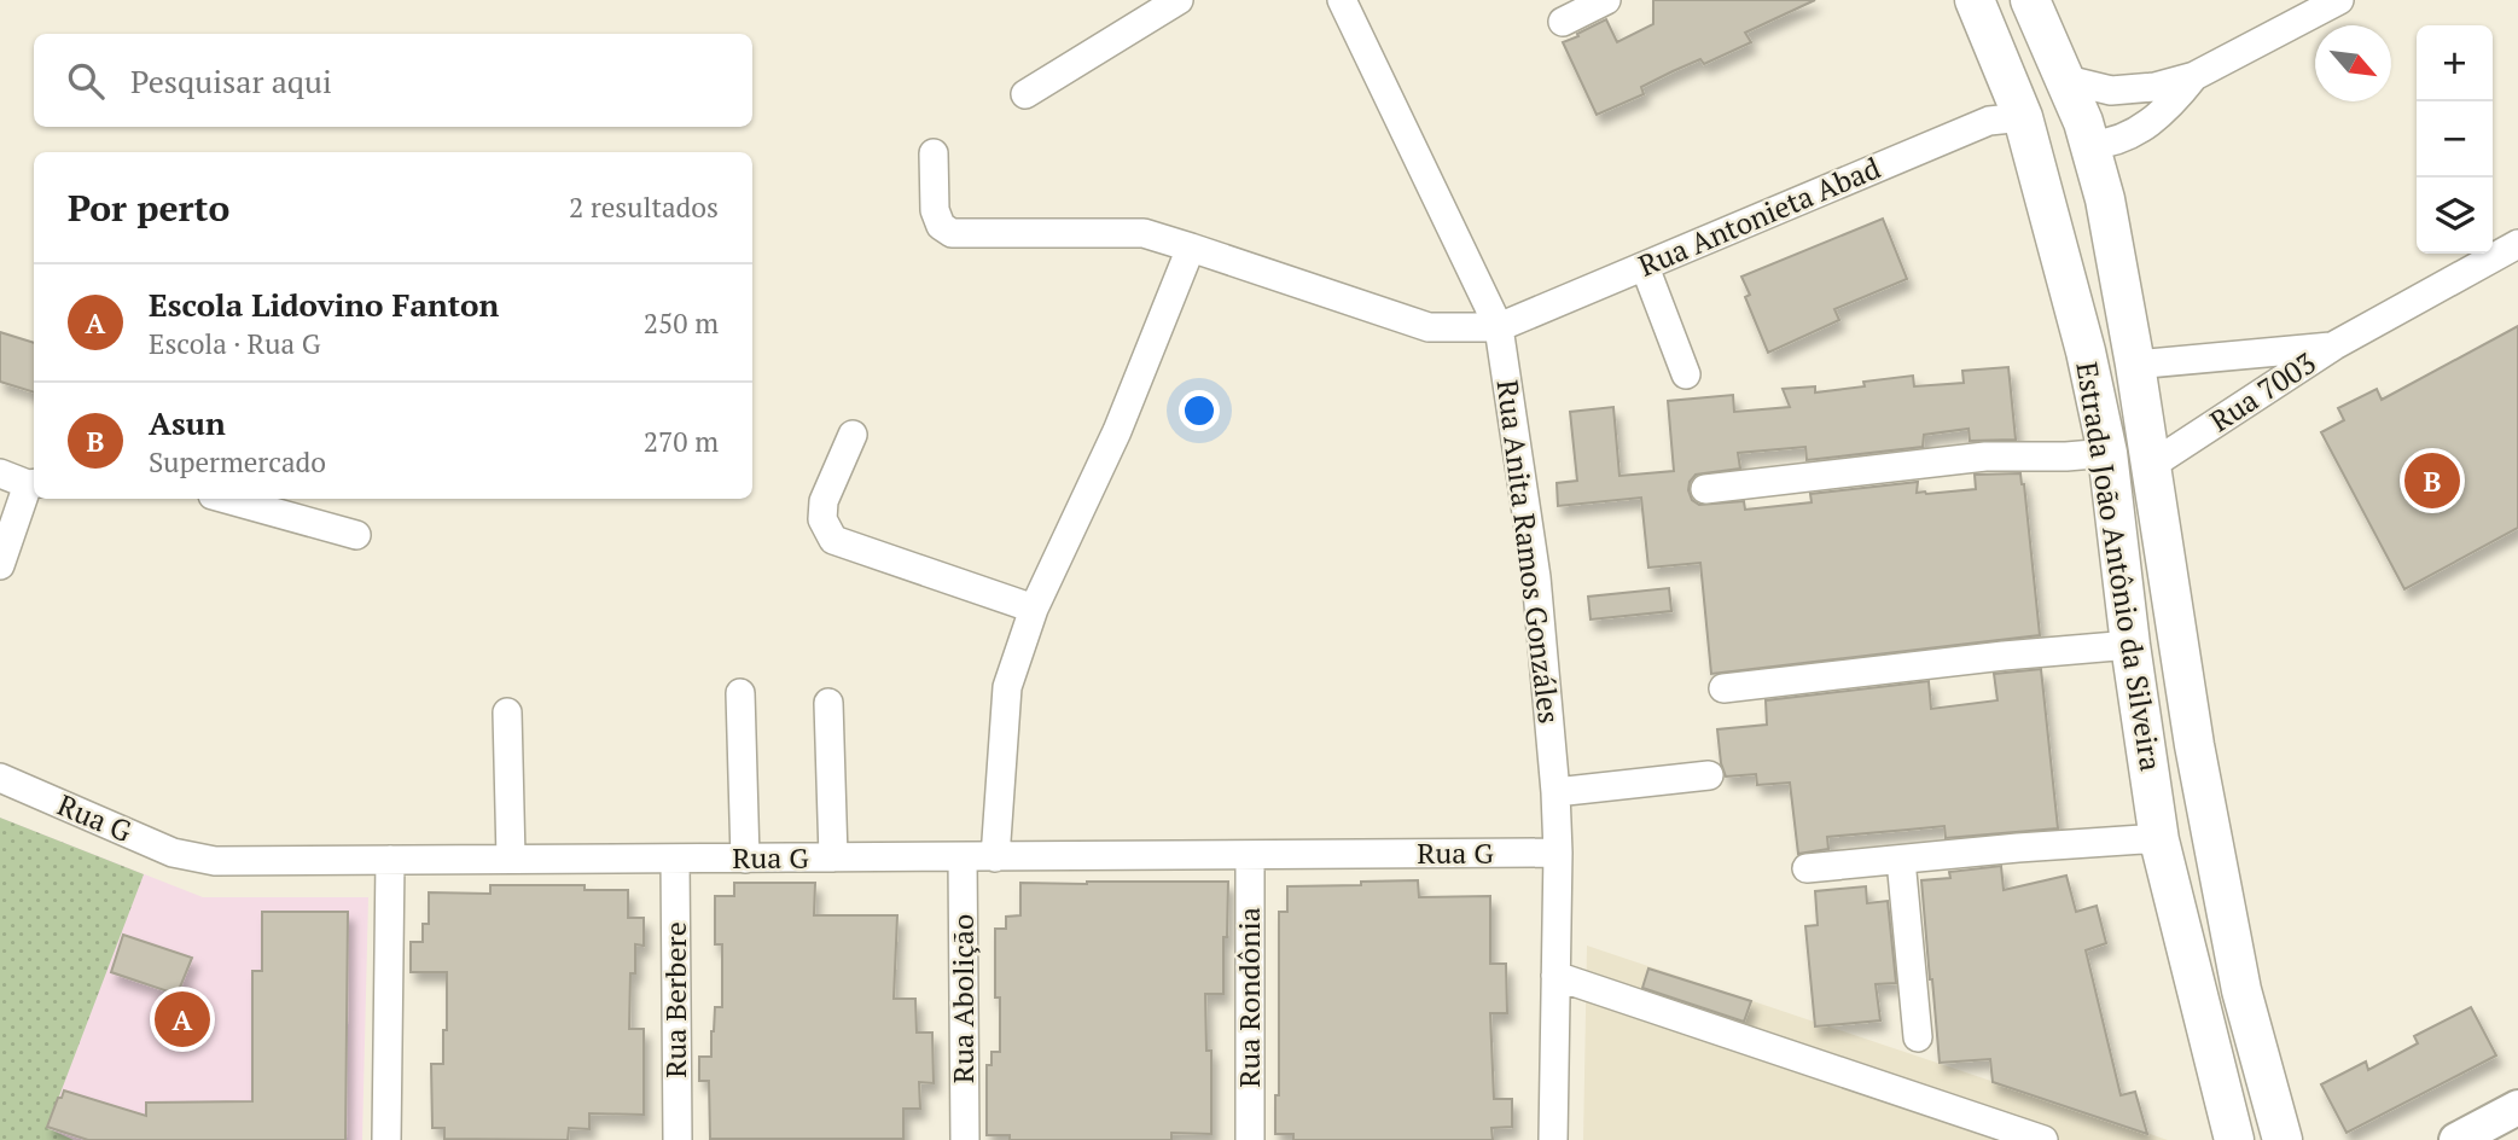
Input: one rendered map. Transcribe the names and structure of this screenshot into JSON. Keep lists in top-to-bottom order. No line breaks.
{"streets":{"main road":["Estrada João Antônio da Silveira"],"street":["Rua Antonieta Abad","Rua 7003","Rua Anita Ramos Gonzáles","Rua G","Rua Rondônia","Rua Abolição","Rua Berbere"]},"crossings":[["Rua Antonieta Abad","Rua Anita Ramos Gonzáles"],["Rua Antonieta Abad","Estrada João Antônio da Silveira"],["Rua 7003","Estrada João Antônio da Silveira"],["Rua Anita Ramos Gonzáles","Rua G"],["Rua G","Rua Rondônia"],["Rua G","Rua Abolição"],["Rua G","Rua Berbere"]],"north":"bottom right","page":{"map_buttons":["+","−"],"search":"Pesquisar aqui","heading":["Por perto","2 resultados"],"list":[{"mark":"A","name":"Escola Lidovino Fanton","note":"Escola · Rua G","value":"250 m"},{"mark":"B","name":"Asun","note":"Supermercado","value":"270 m"}],"pins":["B","A"]}}
